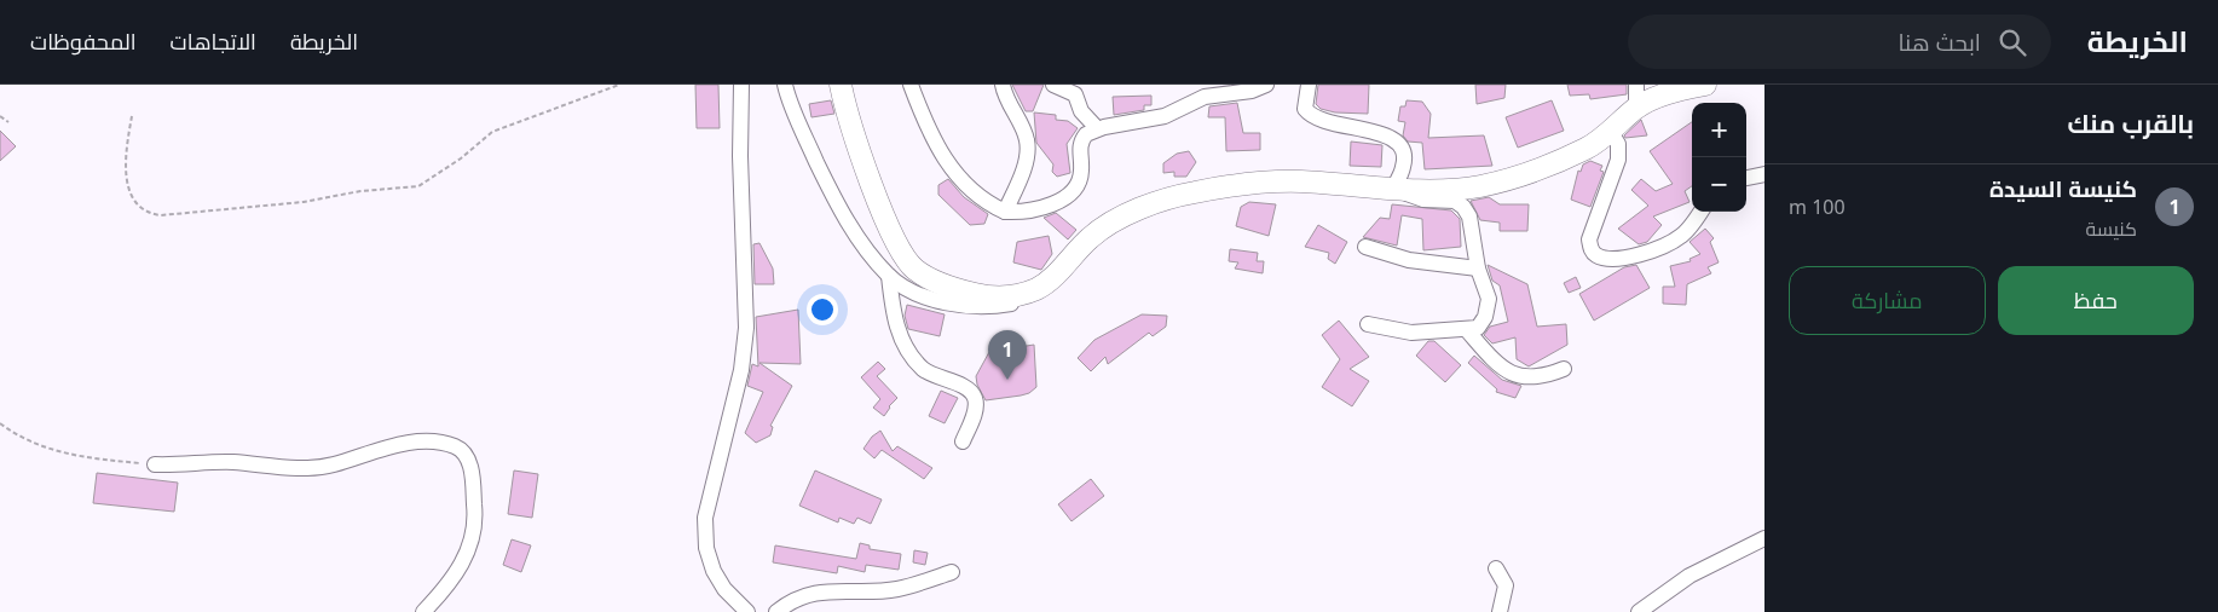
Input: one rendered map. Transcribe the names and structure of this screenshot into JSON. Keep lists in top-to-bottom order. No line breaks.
{"page":{"header":"الخريطة","search":"ابحث هنا","nav":["الخريطة","الاتجاهات","المحفوظات"],"heading":"بالقرب منك","map_buttons":["+","−"],"list":[{"mark":"1","name":"كنيسة السيدة","note":"كنيسة","value":"100 m"}],"buttons":["حفظ","مشاركة"],"pins":"1"}}
